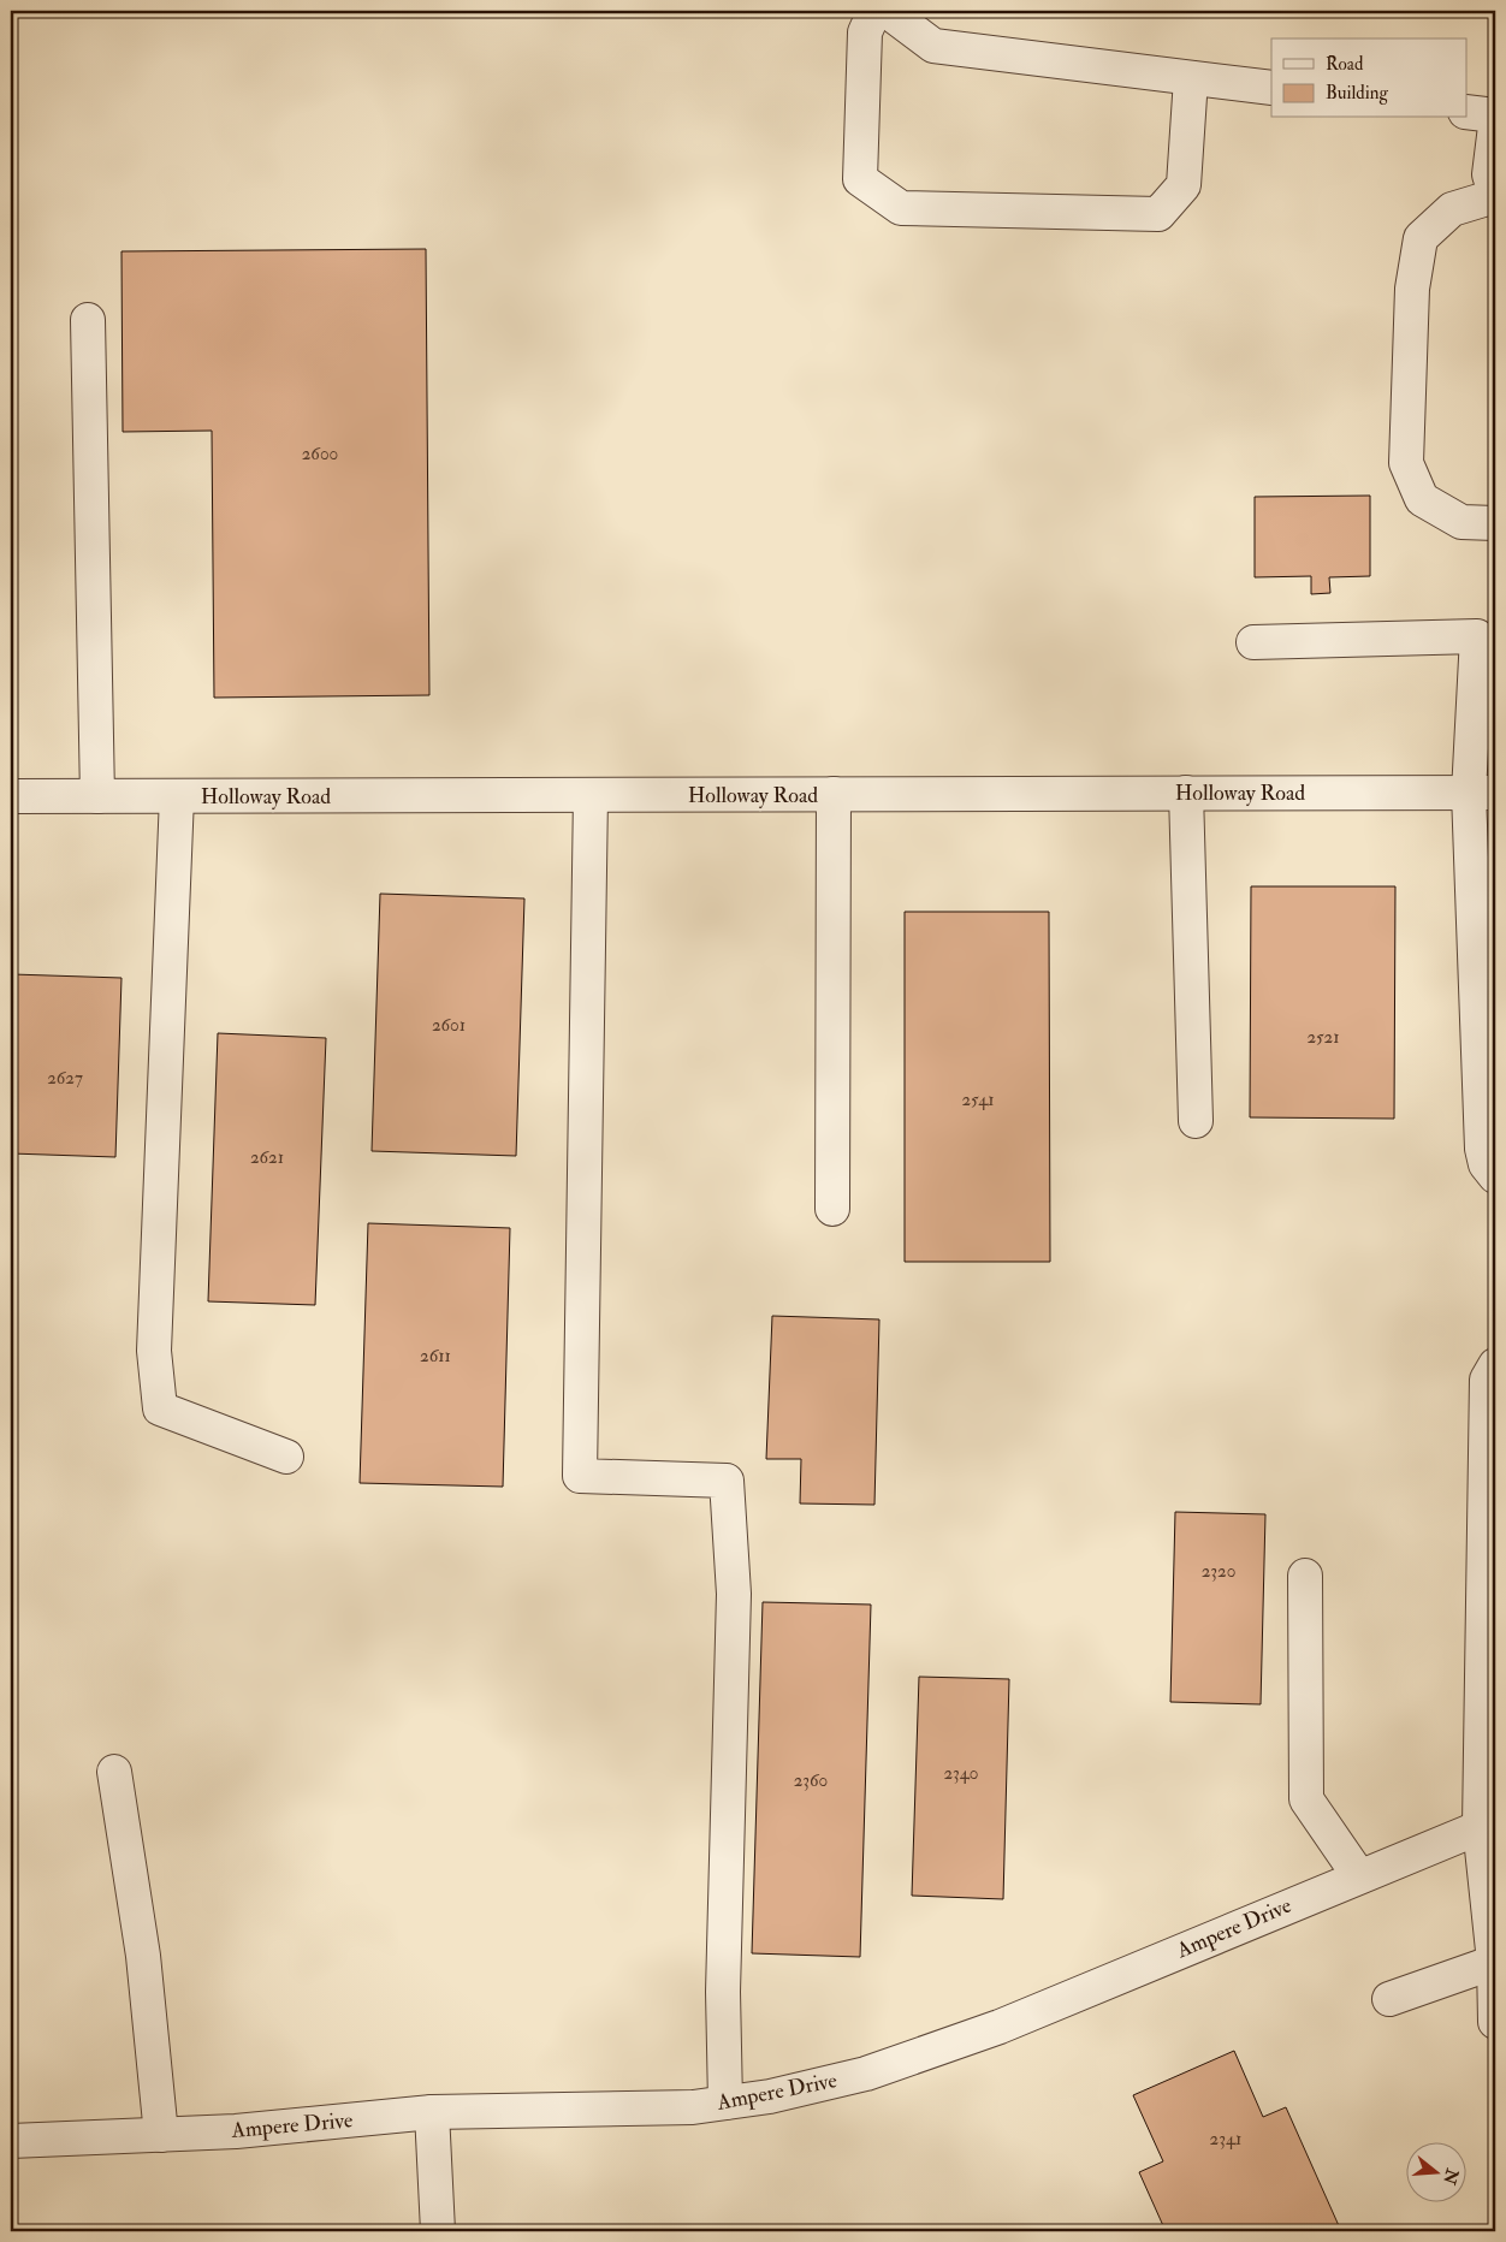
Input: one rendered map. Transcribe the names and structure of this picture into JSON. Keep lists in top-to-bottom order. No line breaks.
{"streets":{"street":["Holloway Road","Ampere Drive"]},"house_numbers":["2600","2601","2521","2627","2541","2621","2611","2320","2340","2360","2341"],"legend":["Road","Building"],"north":"right"}
